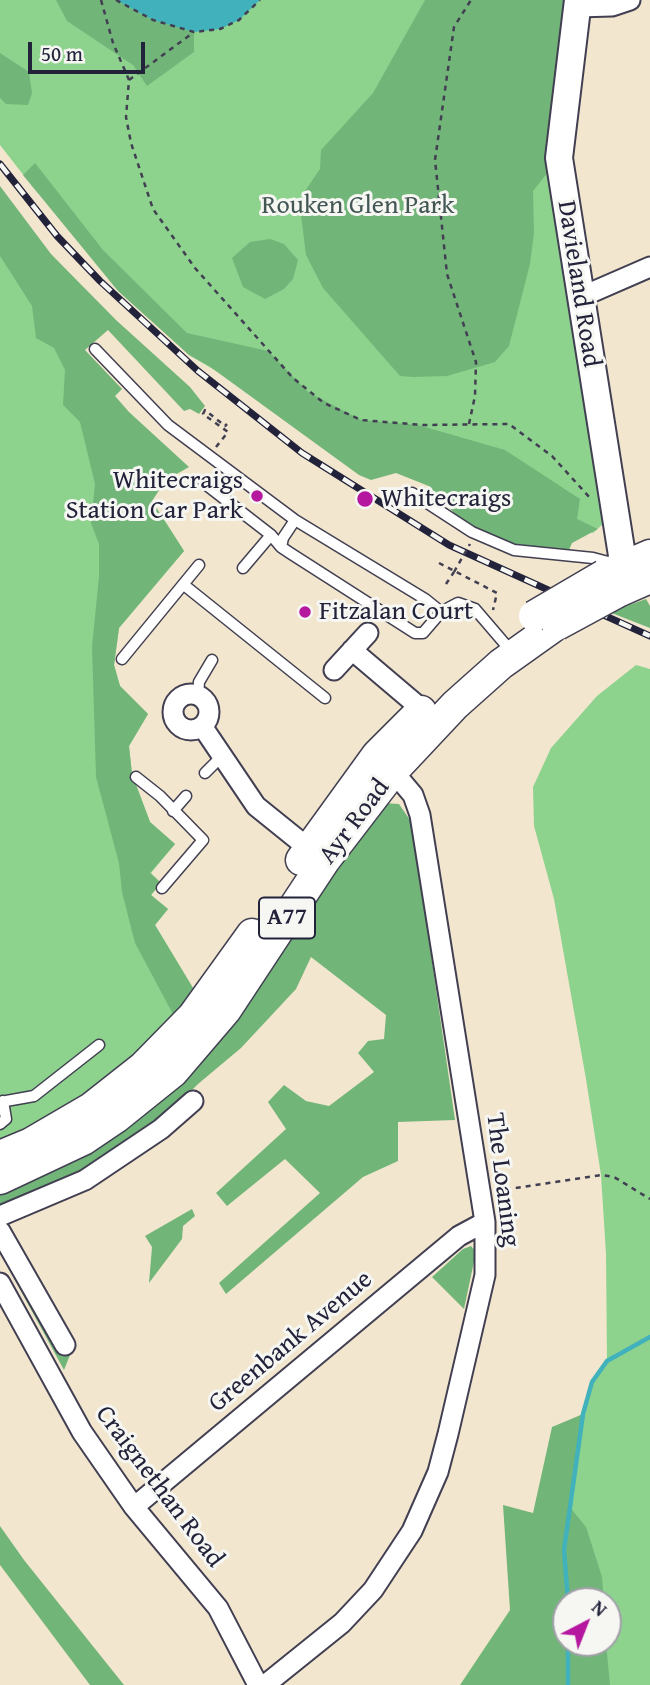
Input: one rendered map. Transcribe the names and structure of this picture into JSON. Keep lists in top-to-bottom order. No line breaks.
{"streets":{"main road":["Ayr Road","A77"],"street":["Davieland Road","The Loaning","Greenbank Avenue","Craignethan Road"]},"crossings":[["Davieland Road","Ayr Road"],["Ayr Road","The Loaning"],["The Loaning","Greenbank Avenue"],["Greenbank Avenue","Craignethan Road"]],"parks":["Rouken Glen Park"],"places":["Whitecraigs Station Car Park","Whitecraigs","Fitzalan Court"],"scale_bar":"50 m","north":"top right"}
